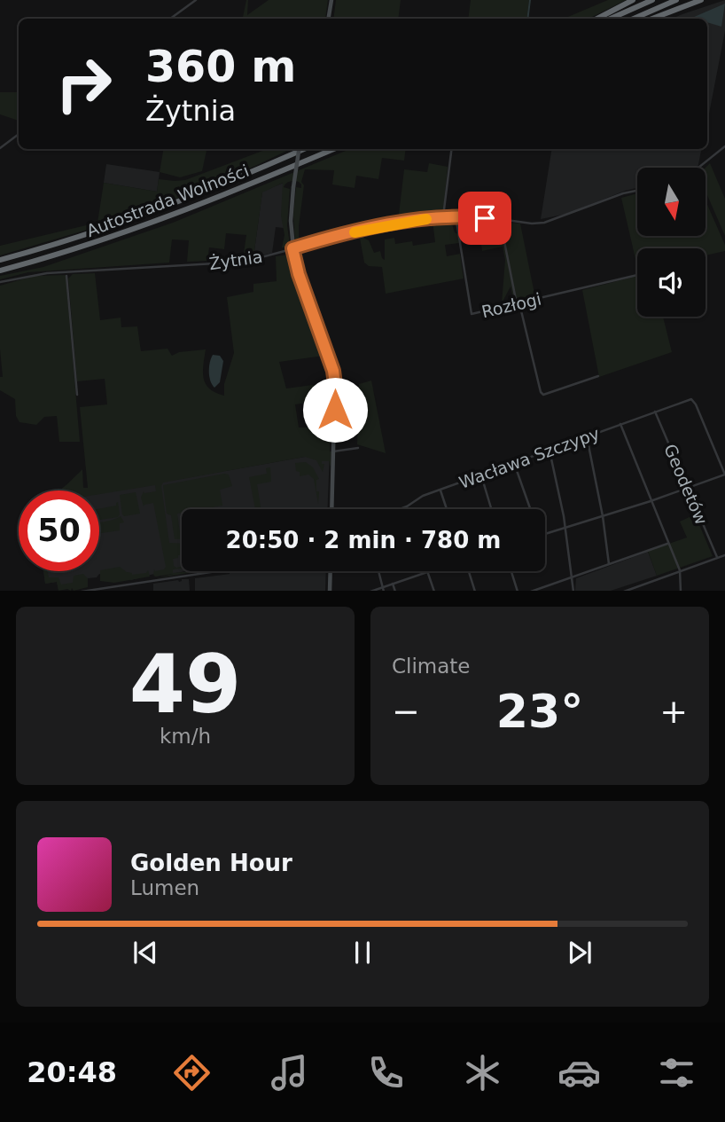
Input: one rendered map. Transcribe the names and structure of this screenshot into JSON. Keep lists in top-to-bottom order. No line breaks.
{"streets":{"highway":["Autostrada Wolności"],"street":["Żytnia","Rozłogi","Wacława Szczypy","Geodetów"]},"crossings":[["Żytnia","Rozłogi"],["Wacława Szczypy","Geodetów"]],"north":"bottom","page":{"turn":["360 m","Żytnia"],"limit":"50","trip":"20:50 · 2 min · 780 m","tile":[["49","km/h"],"Climate"],"heat":["−","23°","+"],"song":["Golden Hour","Lumen"],"tabs":"20:48"}}
